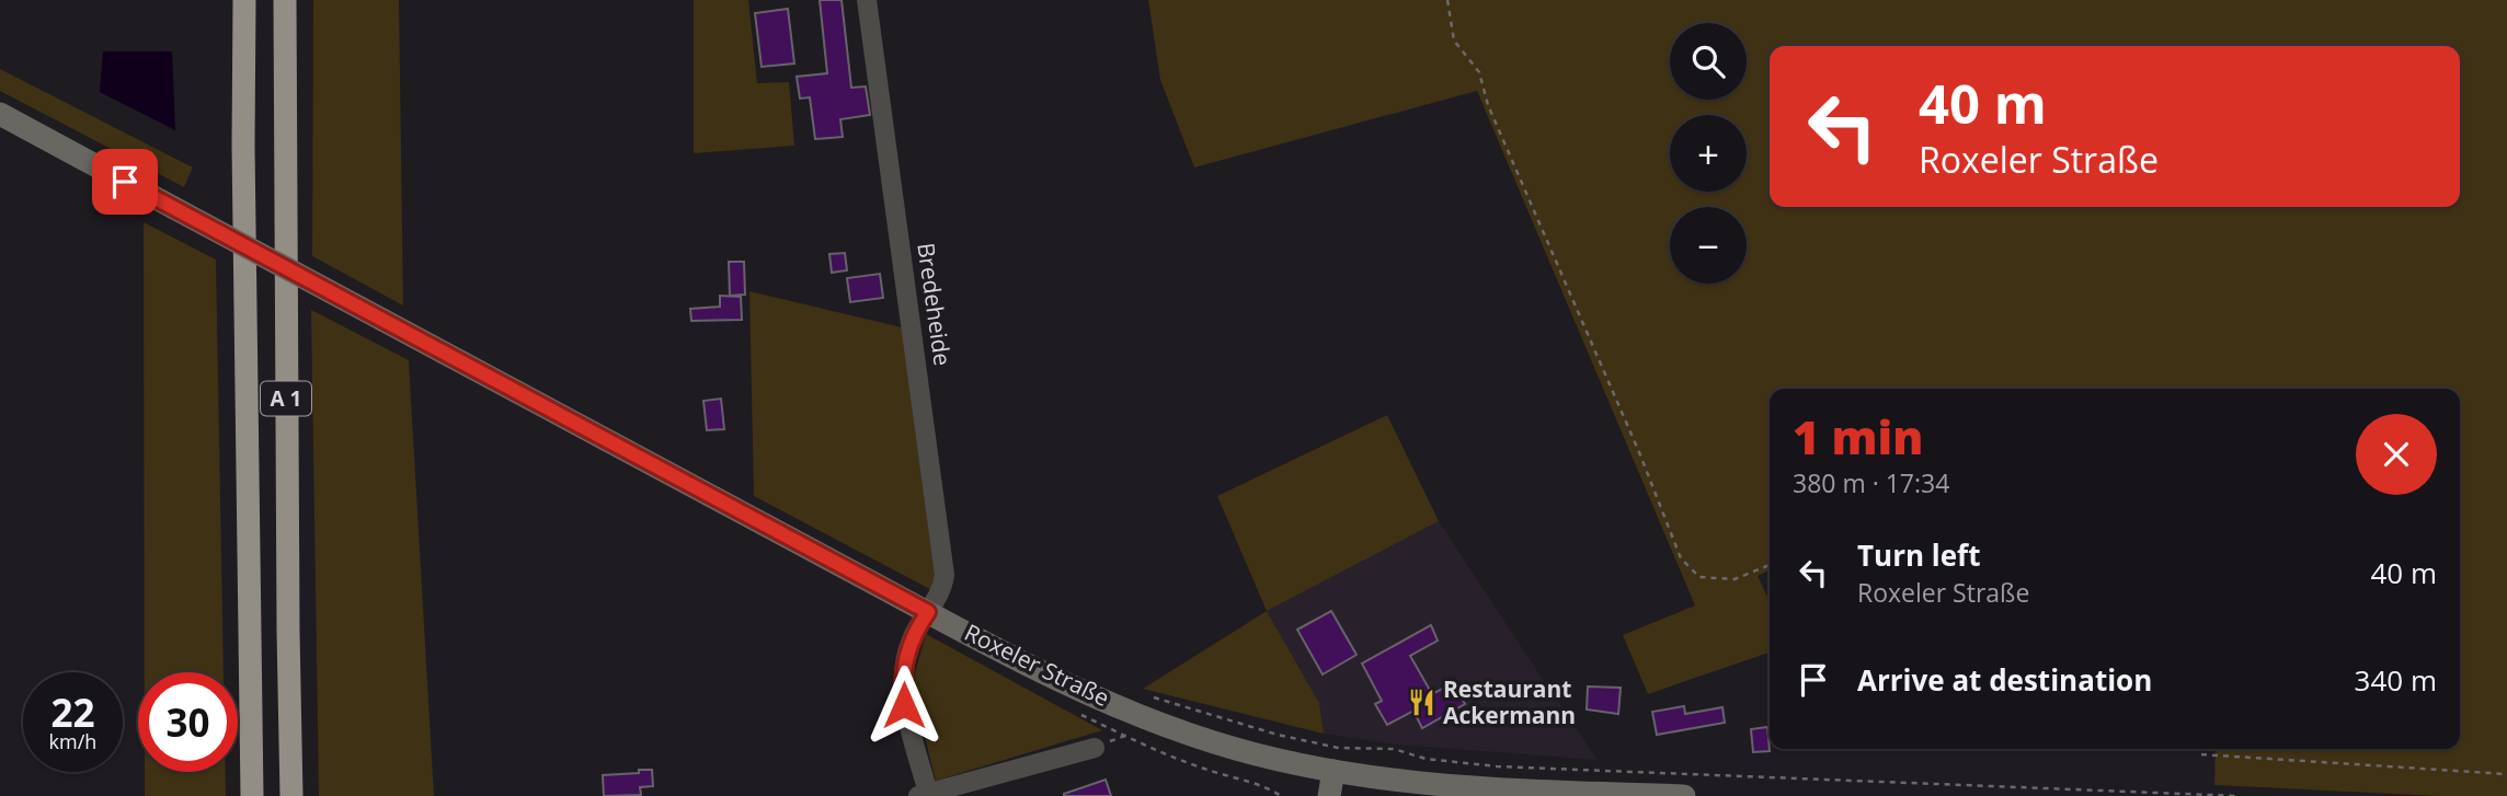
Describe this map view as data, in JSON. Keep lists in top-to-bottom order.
{
  "streets": {
    "highway": ["A 1"],
    "main road": ["Roxeler Straße"],
    "street": ["Bredeheide"]
  },
  "crossings": [
    ["Bredeheide", "Roxeler Straße"]
  ],
  "places": {
    "restaurant": ["Restaurant Ackermann"]
  },
  "page": {
    "map_buttons": ["+", "−"],
    "turn": ["40 m", "Roxeler Straße"],
    "heading": ["1 min", "380 m · 17:34"],
    "list": [
      {
        "name": "Turn left",
        "note": "Roxeler Straße",
        "value": "40 m"
      },
      {
        "name": "Arrive at destination",
        "value": "340 m"
      }
    ],
    "speed": "22 km/h",
    "limit": "30"
  }
}
